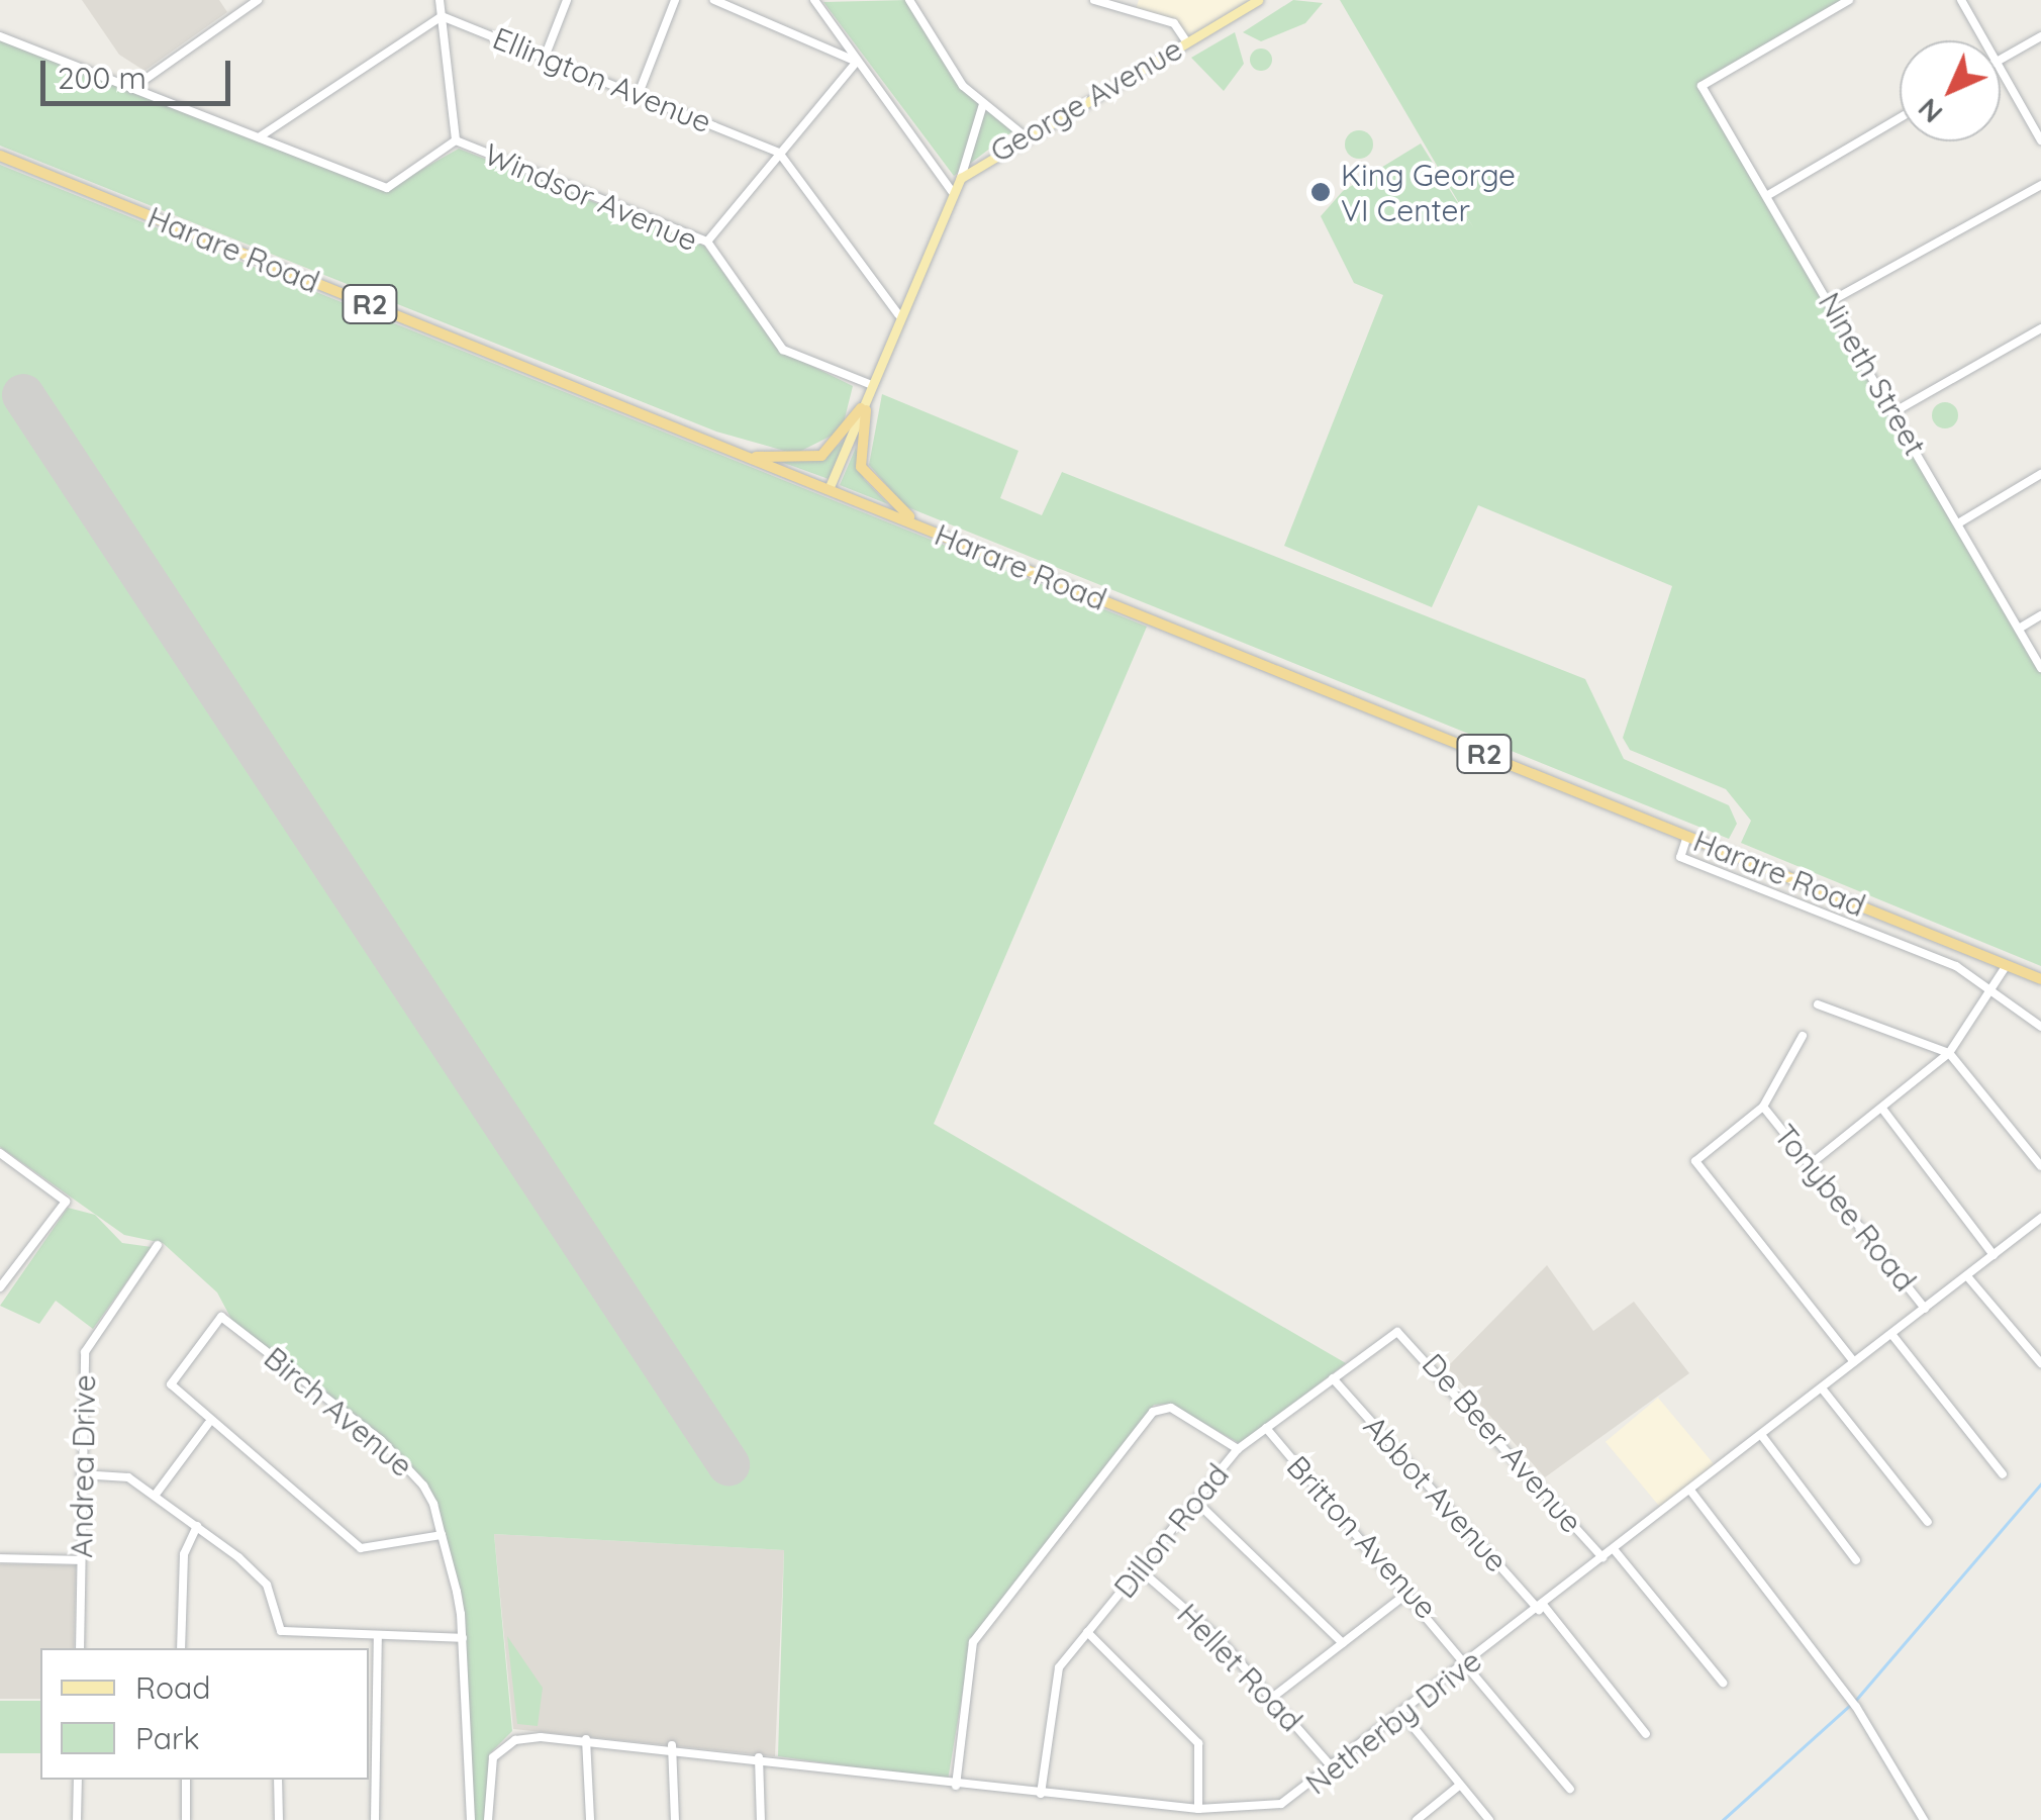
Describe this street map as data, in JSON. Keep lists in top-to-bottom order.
{
  "streets": {
    "highway": ["Harare Road", "R2"],
    "main road": ["George Avenue"],
    "street": [
      "Ellington Avenue",
      "Windsor Avenue",
      "Nineth Street",
      "Tonybee Road",
      "Birch Avenue",
      "De Beer Avenue",
      "Andrea Drive",
      "Abbot Avenue",
      "Dillon Road",
      "Britton Avenue",
      "Hellet Road",
      "Netherby Drive"
    ]
  },
  "crossings": [
    ["Ellington Avenue", "George Avenue"],
    ["George Avenue", "Windsor Avenue"],
    ["George Avenue", "Harare Road"],
    ["Tonybee Road", "Netherby Drive"],
    ["De Beer Avenue", "Dillon Road"],
    ["De Beer Avenue", "Netherby Drive"],
    ["Abbot Avenue", "Dillon Road"],
    ["Abbot Avenue", "Netherby Drive"],
    ["Dillon Road", "Britton Avenue"],
    ["Dillon Road", "Hellet Road"],
    ["Dillon Road", "Netherby Drive"],
    ["Britton Avenue", "Netherby Drive"],
    ["Hellet Road", "Netherby Drive"]
  ],
  "places": ["King George VI Center"],
  "legend": ["Road", "Park"],
  "scale_bar": "200 m",
  "north": "bottom left"
}
